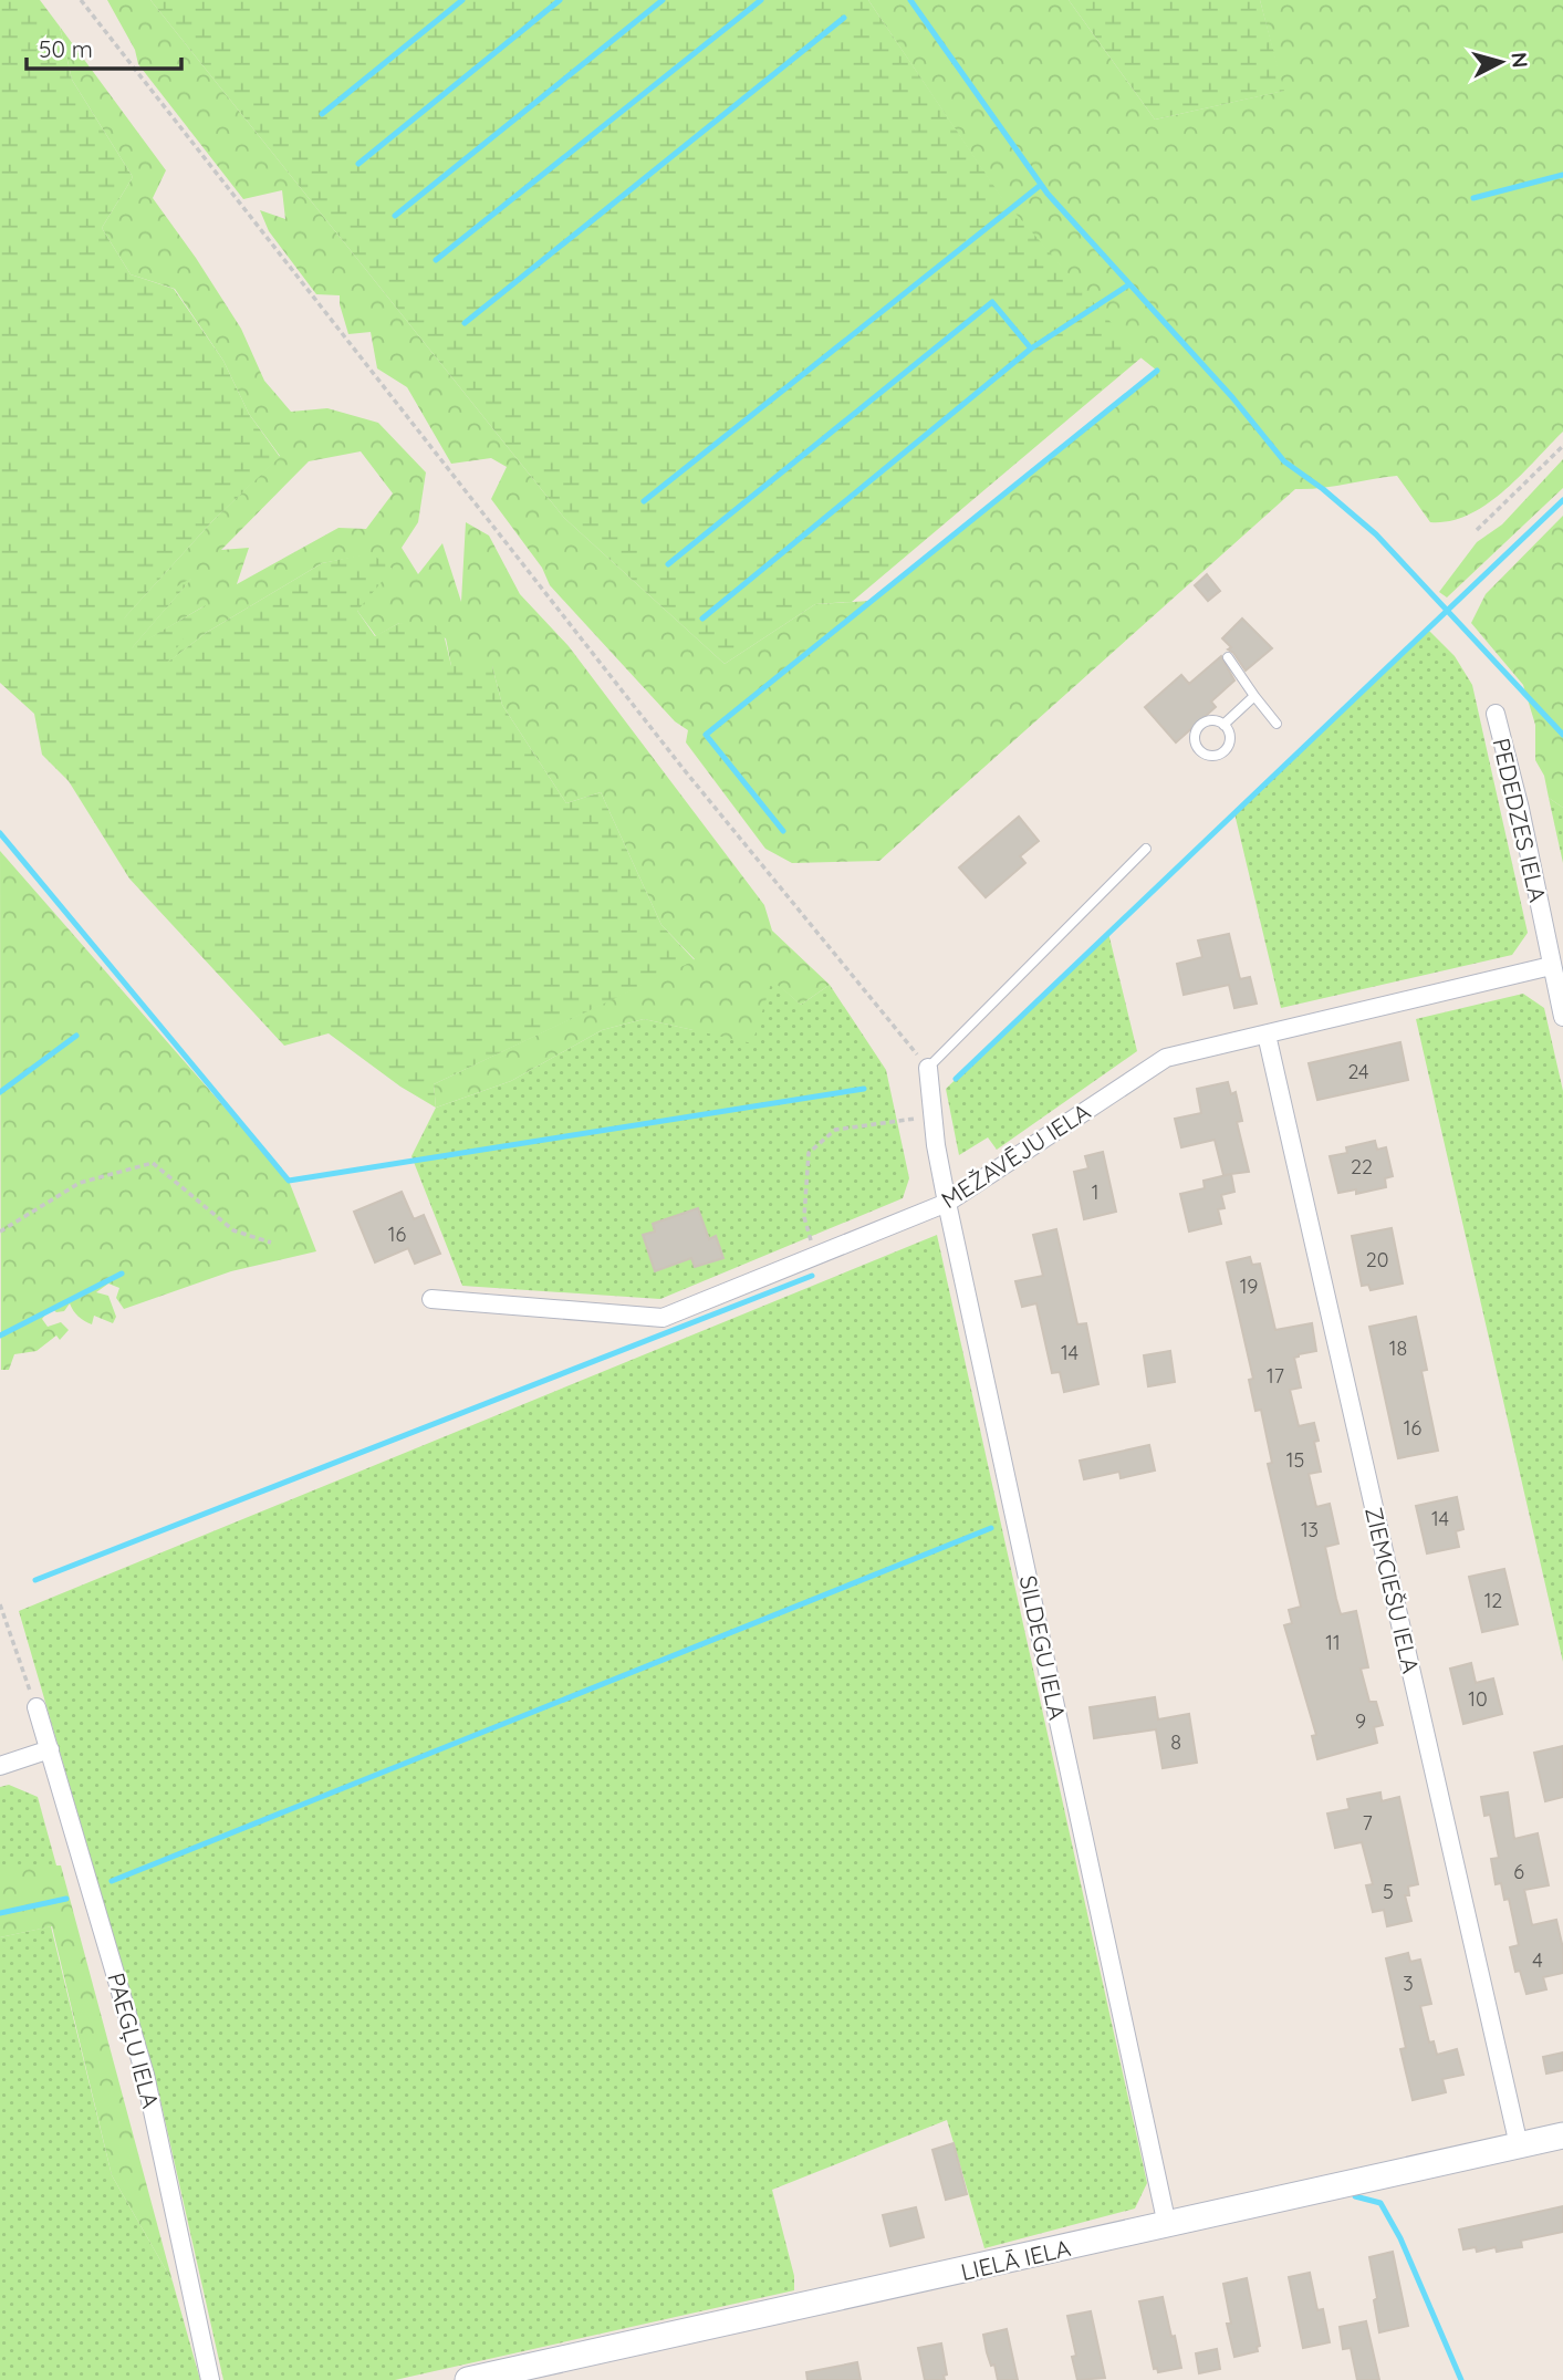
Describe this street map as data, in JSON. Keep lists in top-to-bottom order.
{
  "streets": {
    "street": [
      "PEDEDZES IELA",
      "MEŽAVĒJU IELA",
      "ZIEMCIEŠU IELA",
      "SILDEGU IELA",
      "PAEGĻU IELA",
      "LIELĀ IELA"
    ]
  },
  "crossings": [
    ["PEDEDZES IELA", "MEŽAVĒJU IELA"],
    ["MEŽAVĒJU IELA", "ZIEMCIEŠU IELA"],
    ["MEŽAVĒJU IELA", "SILDEGU IELA"],
    ["ZIEMCIEŠU IELA", "LIELĀ IELA"],
    ["SILDEGU IELA", "LIELĀ IELA"]
  ],
  "house_numbers": [
    "24",
    "22",
    "1",
    "16",
    "20",
    "19",
    "18",
    "14",
    "17",
    "16",
    "15",
    "14",
    "13",
    "12",
    "11",
    "10",
    "9",
    "8",
    "7",
    "6",
    "5",
    "4",
    "3"
  ],
  "scale_bar": "50 m",
  "north": "right"
}
